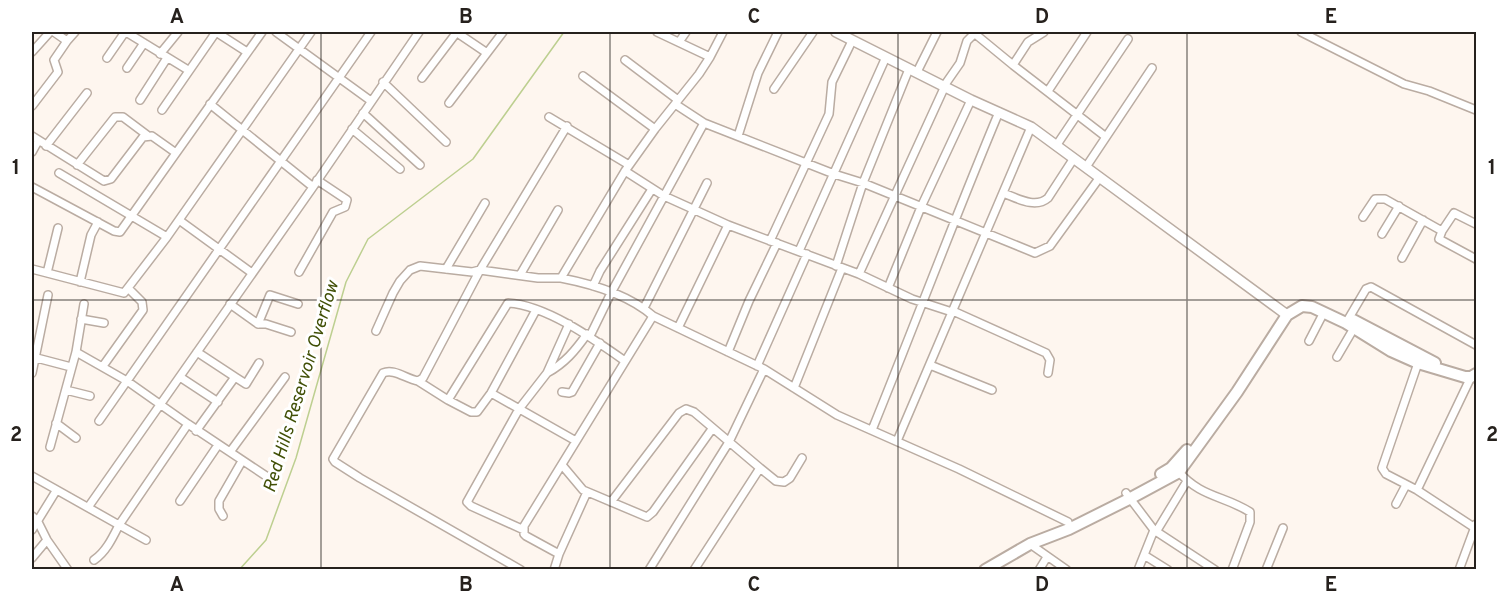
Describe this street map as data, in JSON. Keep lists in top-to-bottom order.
{
  "water": ["Red Hills Reservoir Overflow"],
  "grid": {
    "columns": [
      "A",
      "B",
      "C",
      "D",
      "E"
    ],
    "rows": ["1", "2"]
  }
}
